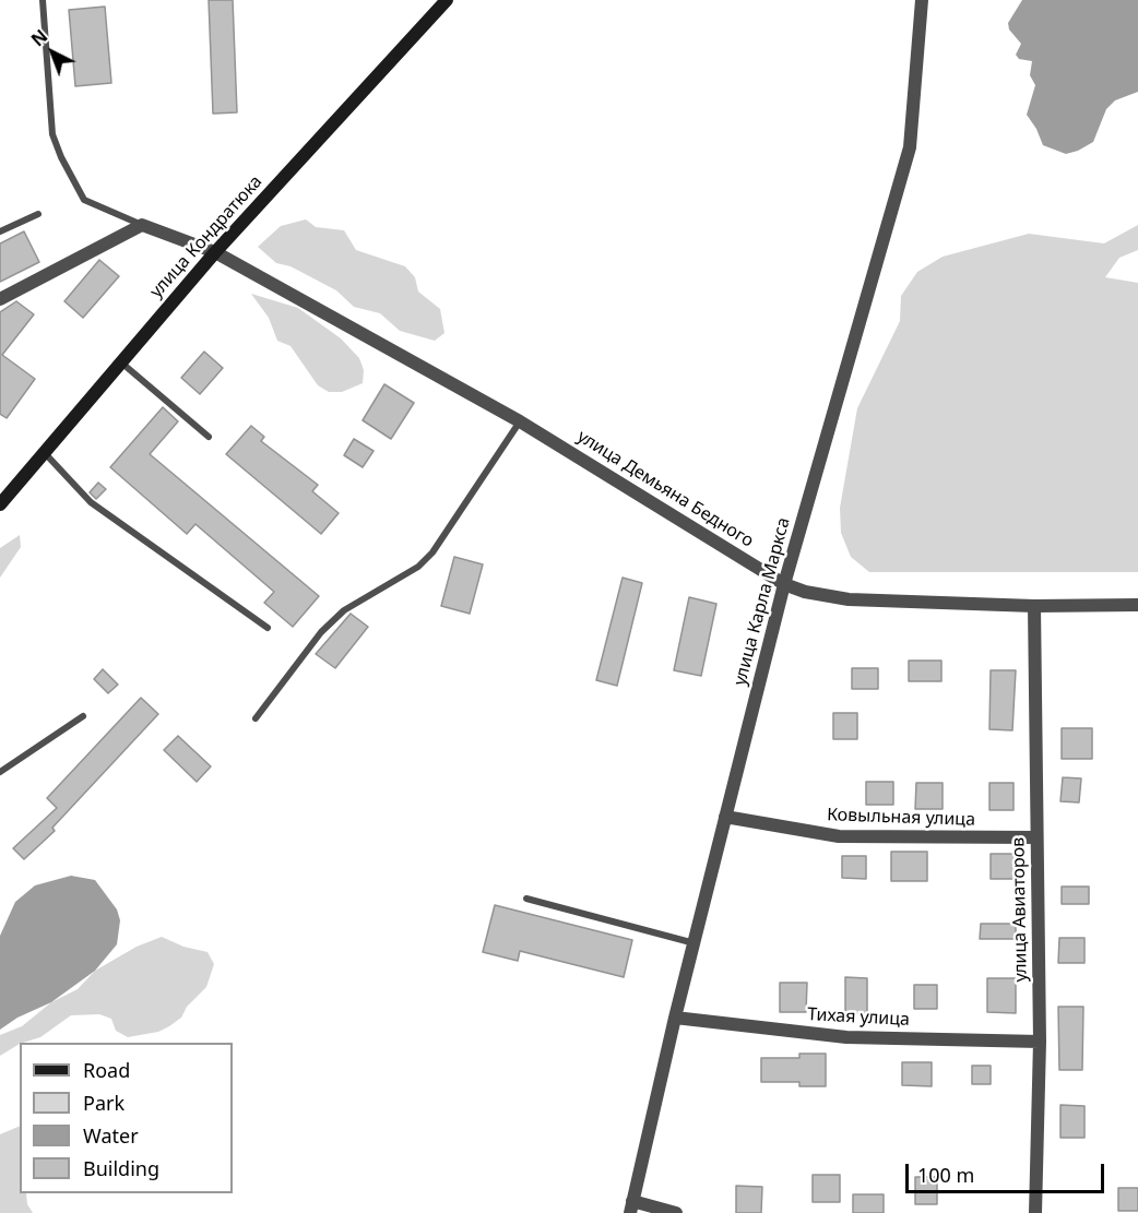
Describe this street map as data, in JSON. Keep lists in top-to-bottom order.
{
  "streets": {
    "main road": ["улица Кондратюка"],
    "street": [
      "улица Демьяна Бедного",
      "улица Карла Маркса",
      "Ковыльная улица",
      "улица Авиаторов",
      "Тихая улица"
    ]
  },
  "crossings": [
    ["улица Кондратюка", "улица Демьяна Бедного"],
    ["улица Демьяна Бедного", "улица Карла Маркса"],
    ["улица Демьяна Бедного", "улица Авиаторов"],
    ["улица Карла Маркса", "Ковыльная улица"],
    ["улица Карла Маркса", "Тихая улица"],
    ["Ковыльная улица", "улица Авиаторов"],
    ["улица Авиаторов", "Тихая улица"]
  ],
  "legend": [
    "Road",
    "Park",
    "Water",
    "Building"
  ],
  "scale_bar": "100 m",
  "north": "top left"
}
